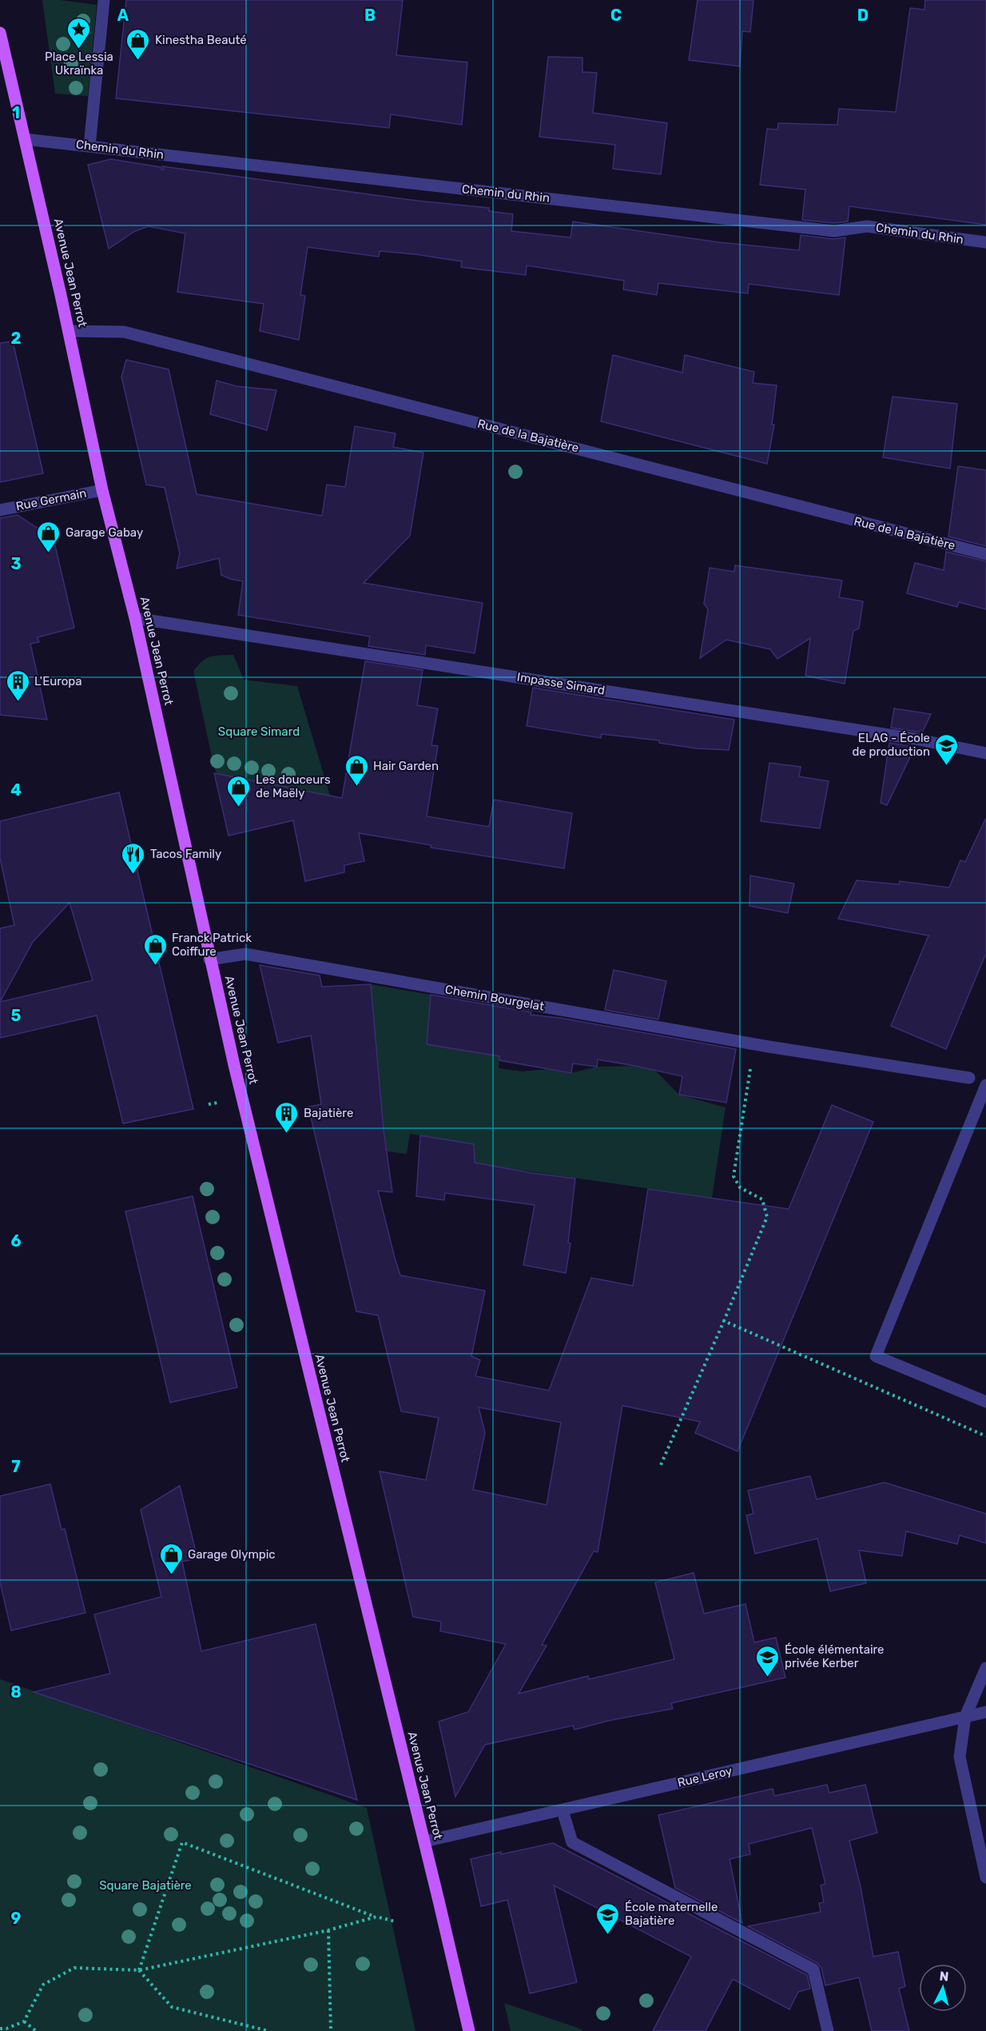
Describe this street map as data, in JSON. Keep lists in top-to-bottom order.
{
  "streets": {
    "main road": ["Avenue Jean Perrot"],
    "street": [
      "Chemin du Rhin",
      "Rue de la Bajatière",
      "Rue Germain",
      "Impasse Simard",
      "Chemin Bourgelat",
      "Rue Leroy"
    ]
  },
  "crossings": [
    ["Chemin du Rhin", "Avenue Jean Perrot"],
    ["Avenue Jean Perrot", "Rue de la Bajatière"],
    ["Avenue Jean Perrot", "Rue Germain"],
    ["Avenue Jean Perrot", "Impasse Simard"],
    ["Avenue Jean Perrot", "Chemin Bourgelat"],
    ["Avenue Jean Perrot", "Rue Leroy"]
  ],
  "parks": ["Square Simard", "Square Bajatière"],
  "places": {
    "place": ["Place Lessia Ukraïnka"],
    "shop": [
      "Kinestha Beauté",
      "Garage Gabay",
      "Hair Garden",
      "Les douceurs de Maëly",
      "Franck Patrick Coiffure",
      "Garage Olympic"
    ],
    "building": ["L'Europa", "Bajatière"],
    "school or university": ["ELAG - École de production", "École élémentaire privée Kerber", "École maternelle Bajatière"],
    "restaurant": ["Tacos Family"]
  },
  "north": "top",
  "grid": {
    "columns": [
      "A",
      "B",
      "C",
      "D"
    ],
    "rows": [
      "1",
      "2",
      "3",
      "4",
      "5",
      "6",
      "7",
      "8",
      "9"
    ]
  }
}
